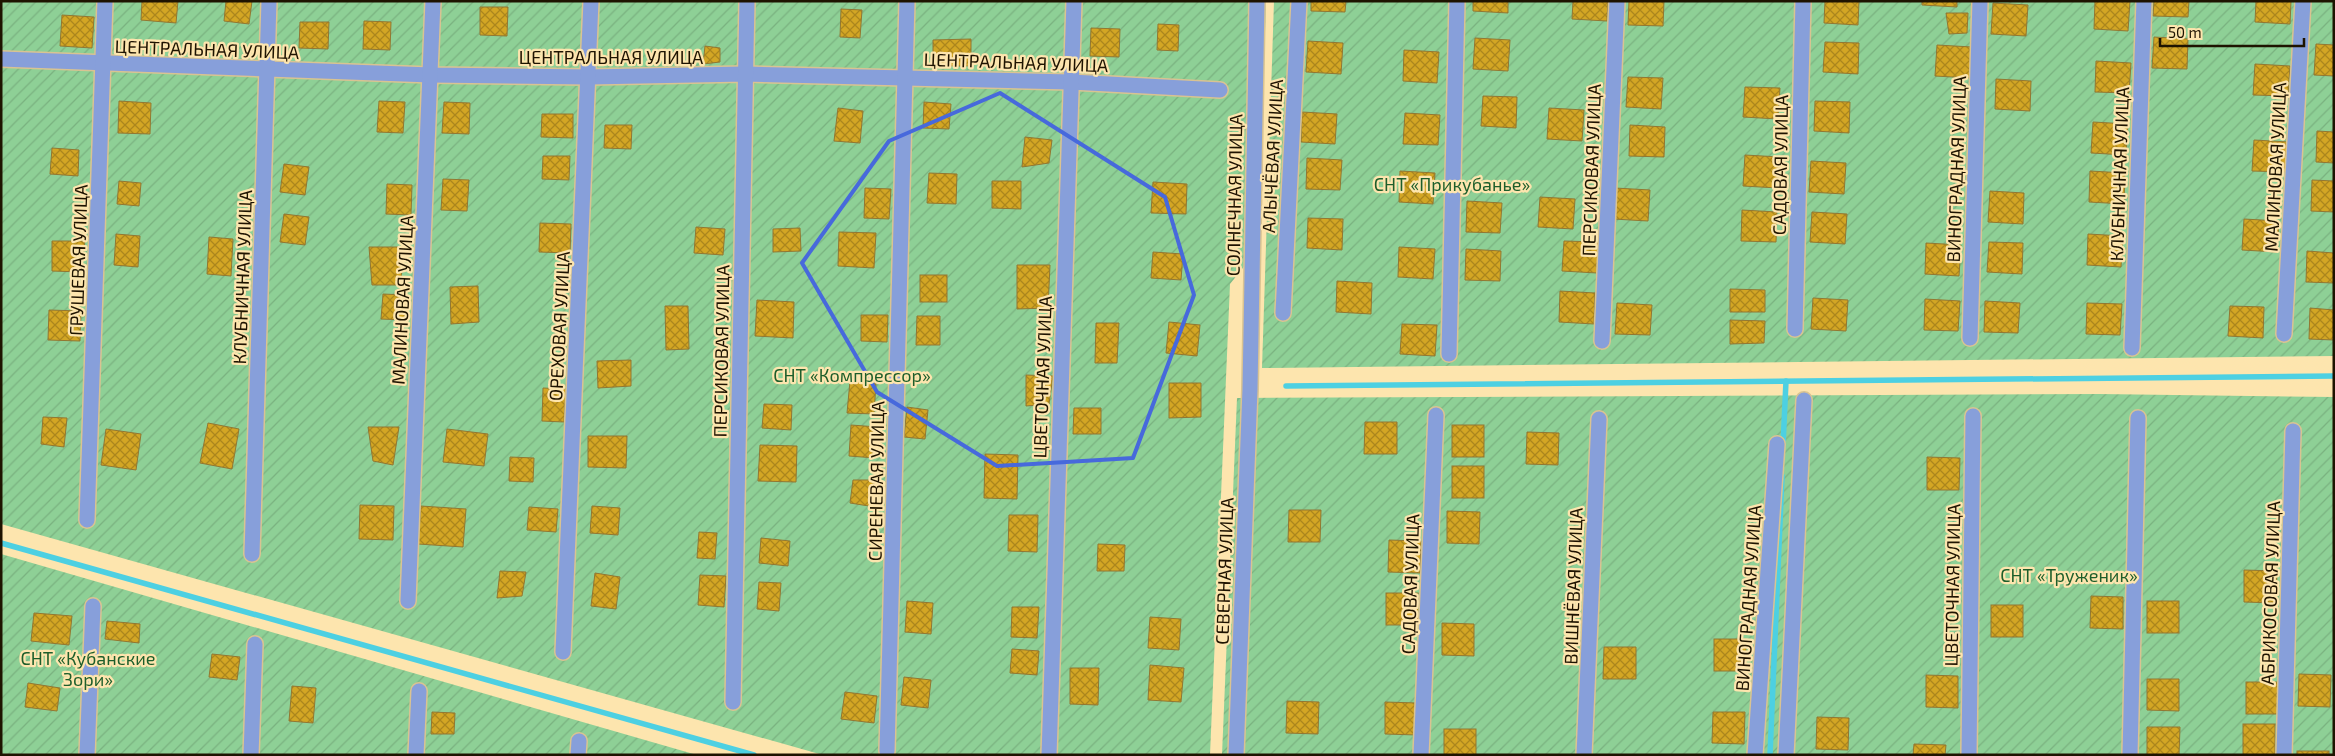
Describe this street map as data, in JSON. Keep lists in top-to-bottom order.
{
  "streets": {
    "street": [
      "ЦЕНТРАЛЬНАЯ УЛИЦА",
      "АЛЫЧЁВАЯ УЛИЦА",
      "САДОВАЯ УЛИЦА",
      "МАЛИНОВАЯ УЛИЦА",
      "ВИНОГРАДНАЯ УЛИЦА",
      "ПЕРСИКОВАЯ УЛИЦА",
      "КЛУБНИЧНАЯ УЛИЦА",
      "СОЛНЕЧНАЯ УЛИЦА",
      "ГРУШЕВАЯ УЛИЦА",
      "ОРЕХОВАЯ УЛИЦА",
      "ЦВЕТОЧНАЯ УЛИЦА",
      "СИРЕНЕВАЯ УЛИЦА",
      "СЕВЕРНАЯ УЛИЦА",
      "ВИШНЁВАЯ УЛИЦА",
      "АБРИКОСОВАЯ УЛИЦА"
    ]
  },
  "crossings": [
    ["ЦЕНТРАЛЬНАЯ УЛИЦА", "МАЛИНОВАЯ УЛИЦА"],
    ["ЦЕНТРАЛЬНАЯ УЛИЦА", "ПЕРСИКОВАЯ УЛИЦА"],
    ["ЦЕНТРАЛЬНАЯ УЛИЦА", "КЛУБНИЧНАЯ УЛИЦА"],
    ["ЦЕНТРАЛЬНАЯ УЛИЦА", "ГРУШЕВАЯ УЛИЦА"],
    ["ЦЕНТРАЛЬНАЯ УЛИЦА", "ОРЕХОВАЯ УЛИЦА"],
    ["ЦЕНТРАЛЬНАЯ УЛИЦА", "ЦВЕТОЧНАЯ УЛИЦА"],
    ["ЦЕНТРАЛЬНАЯ УЛИЦА", "СИРЕНЕВАЯ УЛИЦА"],
    ["СОЛНЕЧНАЯ УЛИЦА", "СЕВЕРНАЯ УЛИЦА"]
  ],
  "parks": [
    "СНТ «Прикубанье»",
    "СНТ «Компрессор»",
    "СНТ «Труженик»",
    "СНТ «Кубанские Зори»"
  ],
  "scale_bar": "50 m"
}
